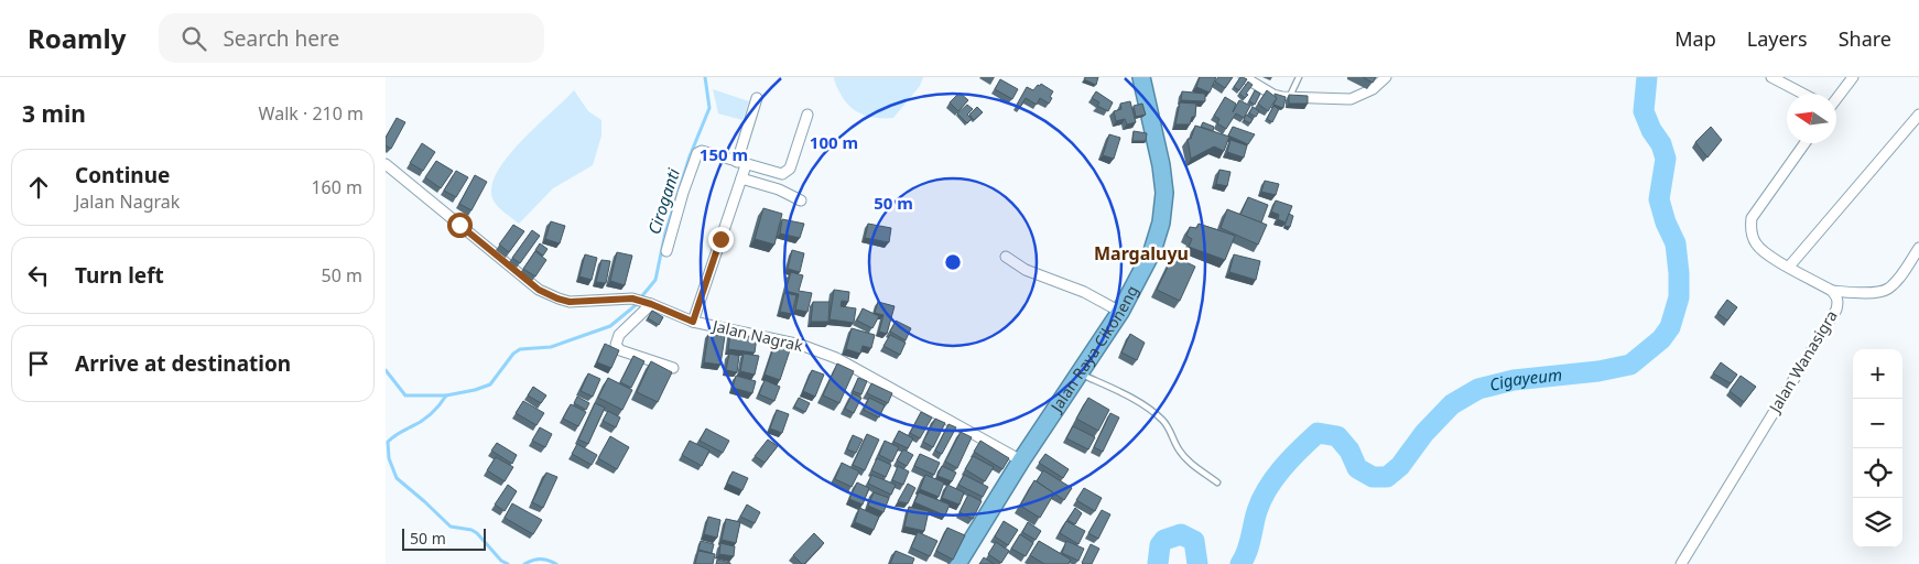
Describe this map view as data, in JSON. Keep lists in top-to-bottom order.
{
  "streets": {
    "highway": ["Jalan Raya Cikoneng"],
    "street": ["Jalan Nagrak", "Jalan Wanasigra"]
  },
  "crossings": [
    ["Jalan Nagrak", "Jalan Raya Cikoneng"]
  ],
  "districts": ["Margaluyu"],
  "water": ["Ciroganti", "Cigayeum"],
  "scale_bar": "50 m",
  "north": "left",
  "page": {
    "header": "Roamly",
    "search": "Search here",
    "nav": ["Map", "Layers", "Share"],
    "heading": ["3 min", "Walk · 210 m"],
    "list": [
      ["Continue", "Jalan Nagrak", "160 m"],
      ["Turn left", "50 m"],
      "Arrive at destination"
    ],
    "map_buttons": ["+", "−"],
    "scale": "50 m"
  },
  "rings": ["100 m", "150 m", "50 m"]
}
